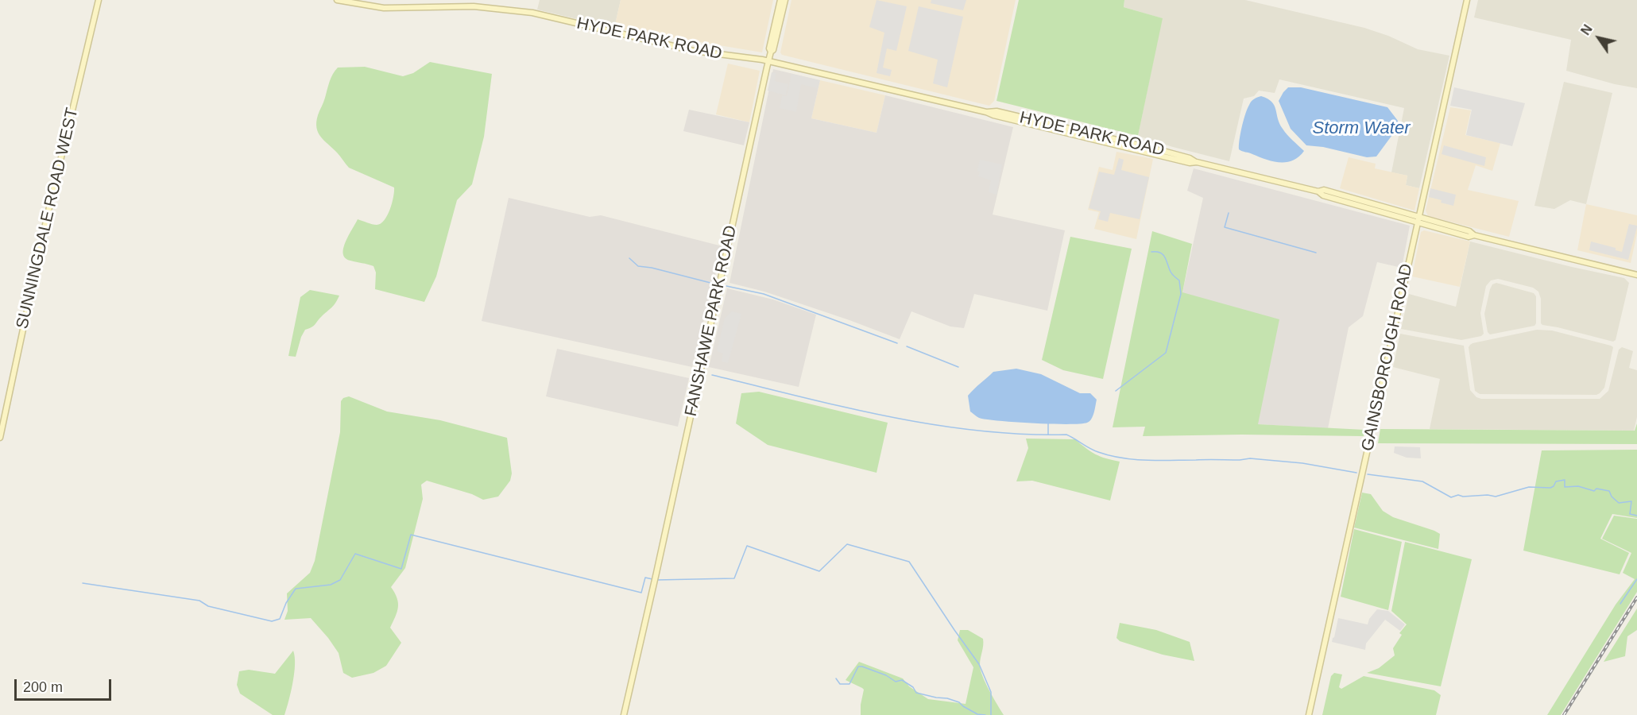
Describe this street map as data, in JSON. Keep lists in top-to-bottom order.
{
  "streets": {
    "main road": [
      "HYDE PARK ROAD",
      "SUNNINGDALE ROAD WEST",
      "FANSHAWE PARK ROAD",
      "GAINSBOROUGH ROAD"
    ]
  },
  "crossings": [
    ["HYDE PARK ROAD", "FANSHAWE PARK ROAD"],
    ["HYDE PARK ROAD", "GAINSBOROUGH ROAD"]
  ],
  "water": ["Storm Water"],
  "scale_bar": "200 m",
  "north": "top left"
}
